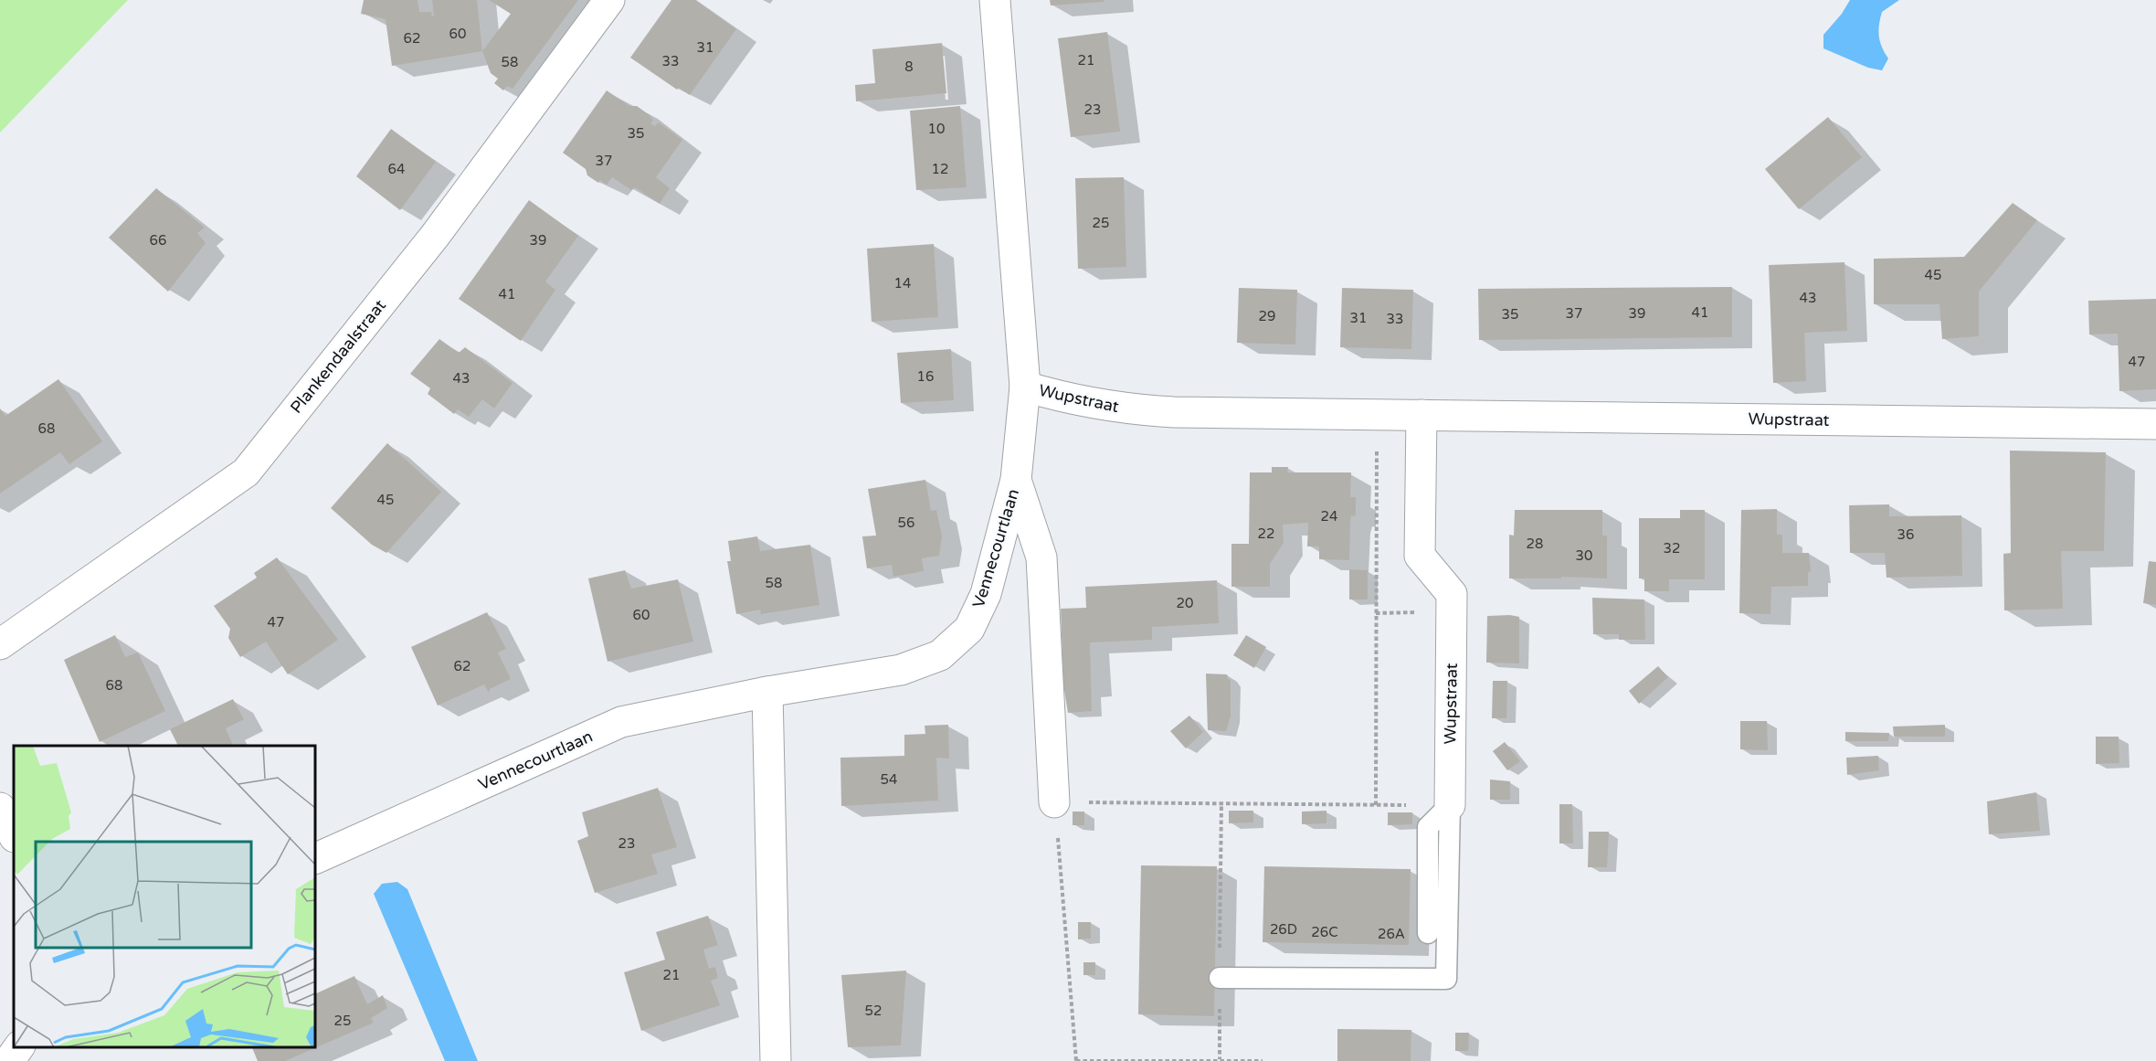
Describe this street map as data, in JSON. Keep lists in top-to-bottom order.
{
  "streets": {
    "street": ["Plankendaalstraat", "Wupstraat", "Vennecourtlaan"]
  },
  "crossings": [
    ["Wupstraat", "Vennecourtlaan"]
  ],
  "house_numbers": [
    "60",
    "62",
    "31",
    "21",
    "33",
    "58",
    "8",
    "23",
    "10",
    "35",
    "37",
    "64",
    "12",
    "25",
    "66",
    "39",
    "45",
    "14",
    "41",
    "43",
    "41",
    "37",
    "39",
    "35",
    "29",
    "31",
    "33",
    "47",
    "16",
    "43",
    "68",
    "45",
    "24",
    "56",
    "22",
    "36",
    "28",
    "32",
    "30",
    "58",
    "20",
    "60",
    "47",
    "62",
    "68",
    "54",
    "23",
    "26D",
    "26C",
    "26A",
    "21",
    "52",
    "25"
  ]
}
